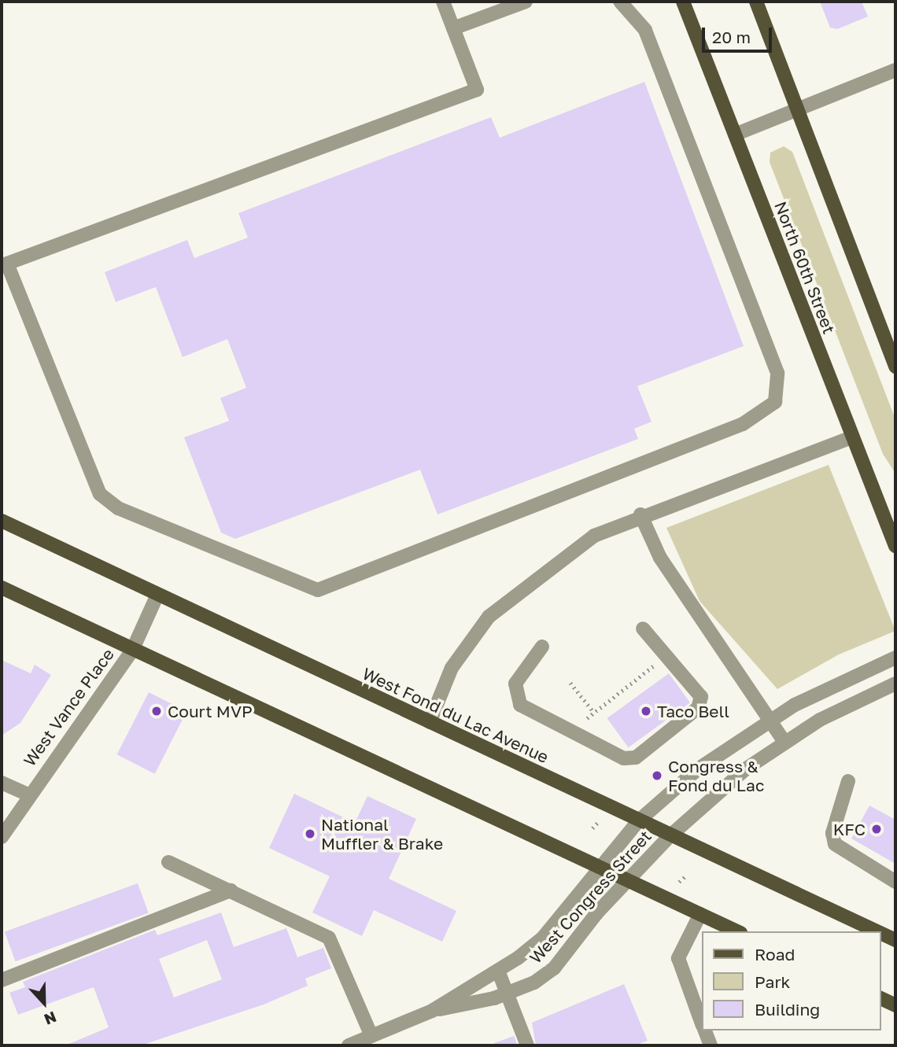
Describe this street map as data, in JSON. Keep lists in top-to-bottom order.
{
  "streets": {
    "main road": ["North 60th Street", "West Fond du Lac Avenue"],
    "street": ["West Vance Place", "West Congress Street"]
  },
  "crossings": [
    ["West Vance Place", "West Fond du Lac Avenue"],
    ["West Fond du Lac Avenue", "West Congress Street"]
  ],
  "places": [
    "Court MVP",
    "Taco Bell",
    "Congress & Fond du Lac",
    "KFC",
    "National Muffler & Brake"
  ],
  "legend": ["Road", "Park", "Building"],
  "scale_bar": "20 m",
  "north": "bottom"
}
